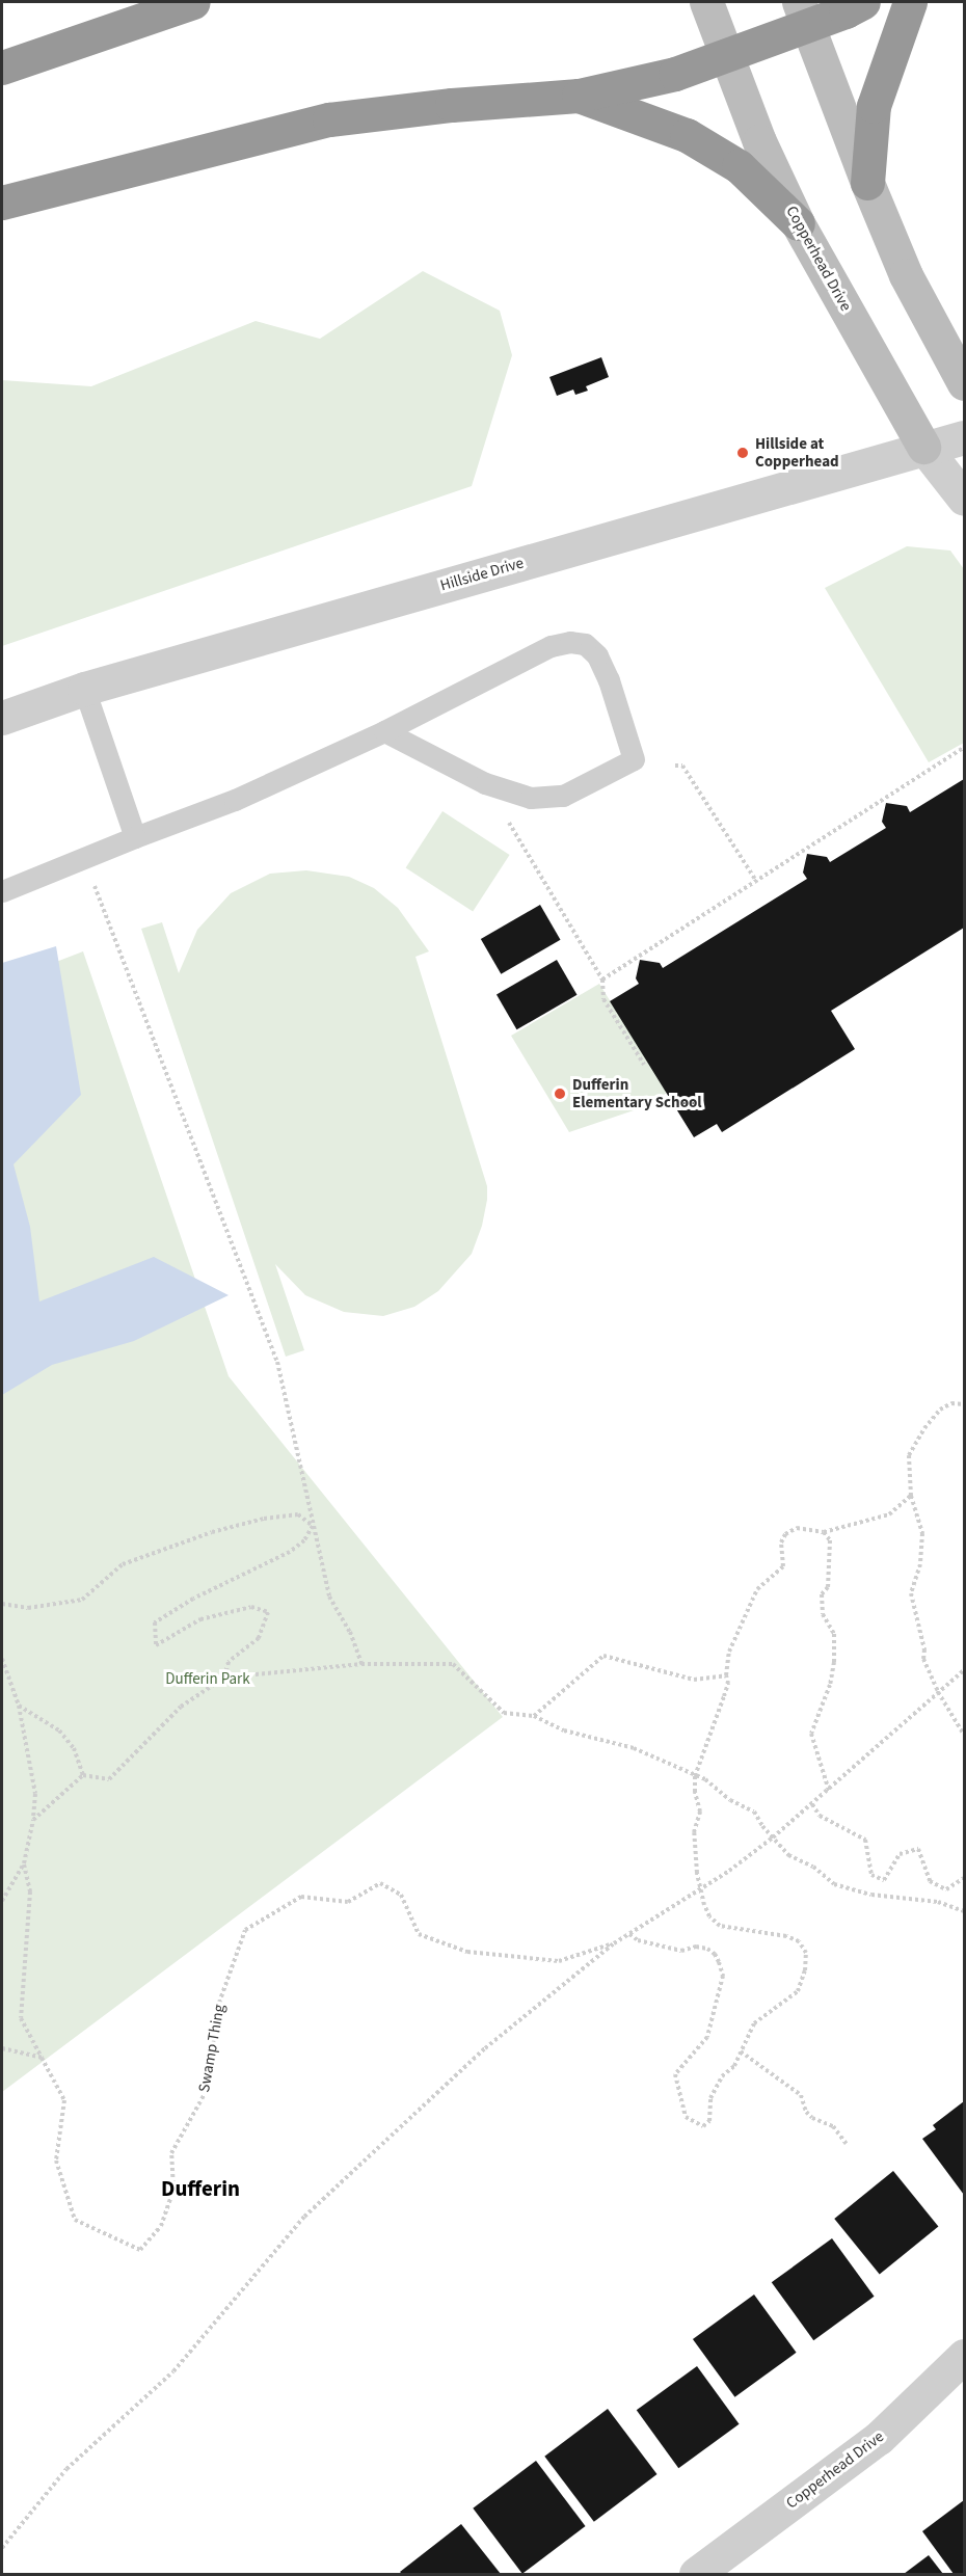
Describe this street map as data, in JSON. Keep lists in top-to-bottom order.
{
  "streets": {
    "main road": ["Copperhead Drive"],
    "street": ["Hillside Drive"],
    "path": ["Swamp Thing"]
  },
  "crossings": [
    ["Copperhead Drive", "Hillside Drive"]
  ],
  "districts": ["Dufferin"],
  "parks": ["Dufferin Park"],
  "places": ["Hillside at Copperhead", "Dufferin Elementary School"]
}
